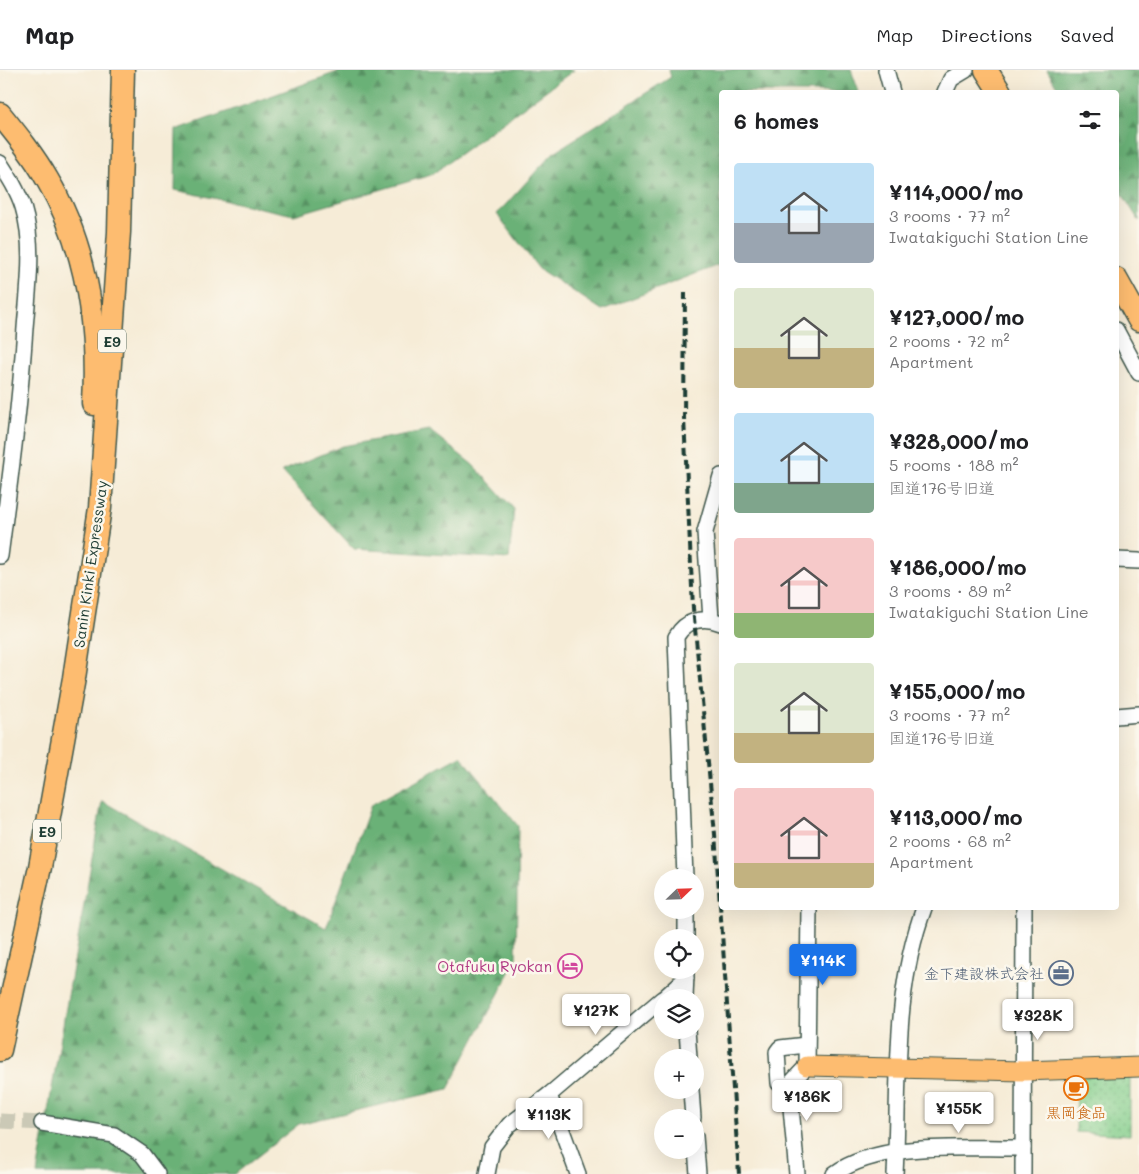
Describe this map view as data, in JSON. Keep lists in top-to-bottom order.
{
  "streets": {
    "highway": ["E9", "Sanin Kinki Expressway"]
  },
  "places": {
    "hotel": ["Otafuku Ryokan"],
    "office": ["金下建設株式会社"],
    "cafe": ["黒岡食品"]
  },
  "north": "top right",
  "page": {
    "header": "Map",
    "nav": ["Map", "Directions", "Saved"],
    "heading": "6 homes",
    "list": [
      {
        "name": "¥114,000/mo",
        "note": "3 rooms · 77 m² · Iwatakiguchi Station Line"
      },
      {
        "name": "¥127,000/mo",
        "note": "2 rooms · 72 m² · Apartment"
      },
      {
        "name": "¥328,000/mo",
        "note": "5 rooms · 188 m² · 国道176号旧道"
      },
      {
        "name": "¥186,000/mo",
        "note": "3 rooms · 89 m² · Iwatakiguchi Station Line"
      },
      {
        "name": "¥155,000/mo",
        "note": "3 rooms · 77 m² · 国道176号旧道"
      },
      {
        "name": "¥113,000/mo",
        "note": "2 rooms · 68 m² · Apartment"
      }
    ],
    "map_buttons": ["+", "−"],
    "price": [
      "¥114K",
      "¥127K",
      "¥328K",
      "¥186K",
      "¥155K",
      "¥113K"
    ]
  }
}
